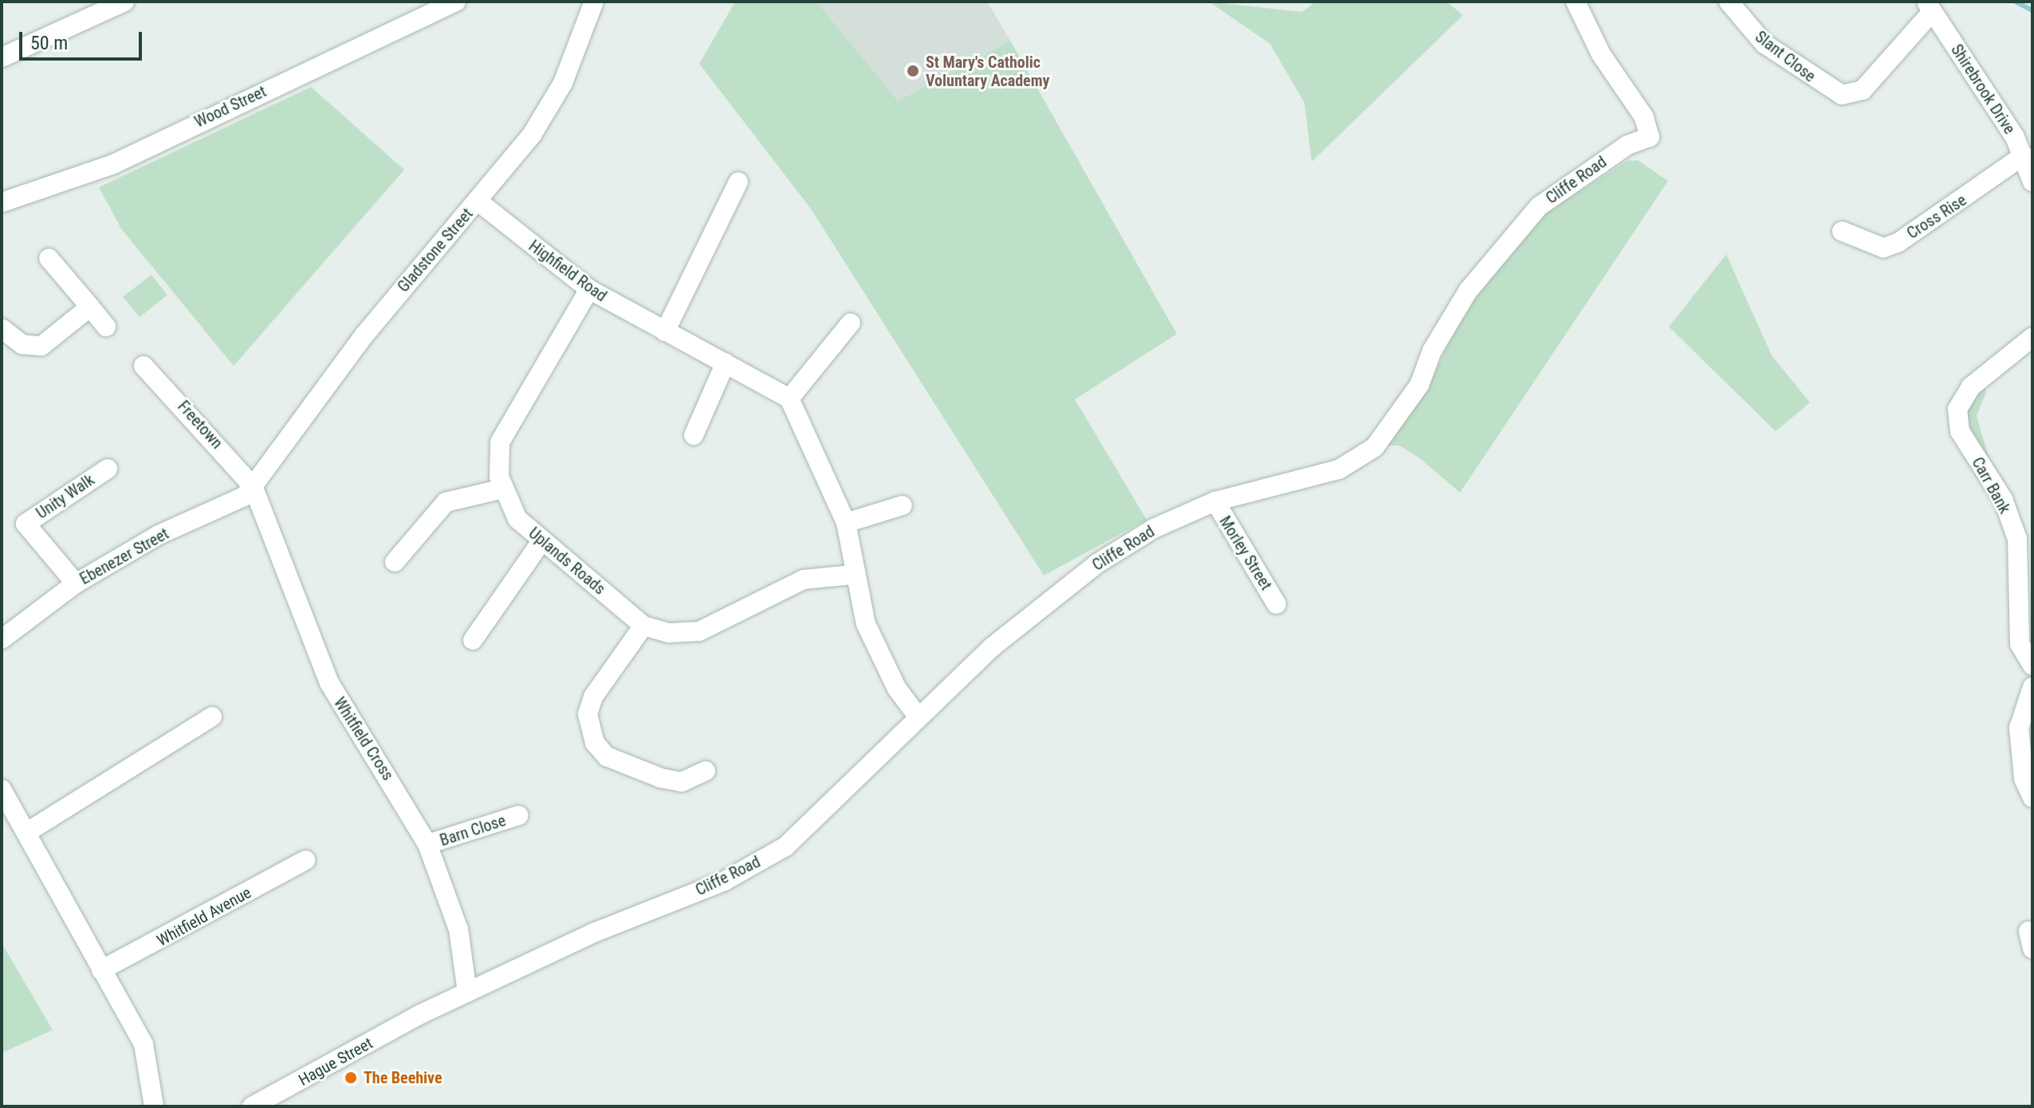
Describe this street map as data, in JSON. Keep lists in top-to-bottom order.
{
  "streets": {
    "street": [
      "Slant Close",
      "Shirebrook Drive",
      "Wood Street",
      "Cliffe Road",
      "Cross Rise",
      "Gladstone Street",
      "Highfield Road",
      "Freetown",
      "Carr Bank",
      "Unity Walk",
      "Morley Street",
      "Ebenezer Street",
      "Uplands Roads",
      "Whitfield Cross",
      "Barn Close",
      "Whitfield Avenue",
      "Hague Street"
    ]
  },
  "crossings": [
    ["Slant Close", "Shirebrook Drive"],
    ["Shirebrook Drive", "Cross Rise"],
    ["Cliffe Road", "Morley Street"],
    ["Cliffe Road", "Whitfield Cross"],
    ["Cliffe Road", "Hague Street"],
    ["Gladstone Street", "Highfield Road"],
    ["Gladstone Street", "Freetown"],
    ["Gladstone Street", "Ebenezer Street"],
    ["Gladstone Street", "Whitfield Cross"],
    ["Highfield Road", "Uplands Roads"],
    ["Freetown", "Ebenezer Street"],
    ["Freetown", "Whitfield Cross"],
    ["Unity Walk", "Ebenezer Street"],
    ["Ebenezer Street", "Whitfield Cross"],
    ["Whitfield Cross", "Barn Close"]
  ],
  "places": ["St Mary's Catholic Voluntary Academy", "The Beehive"],
  "scale_bar": "50 m"
}
